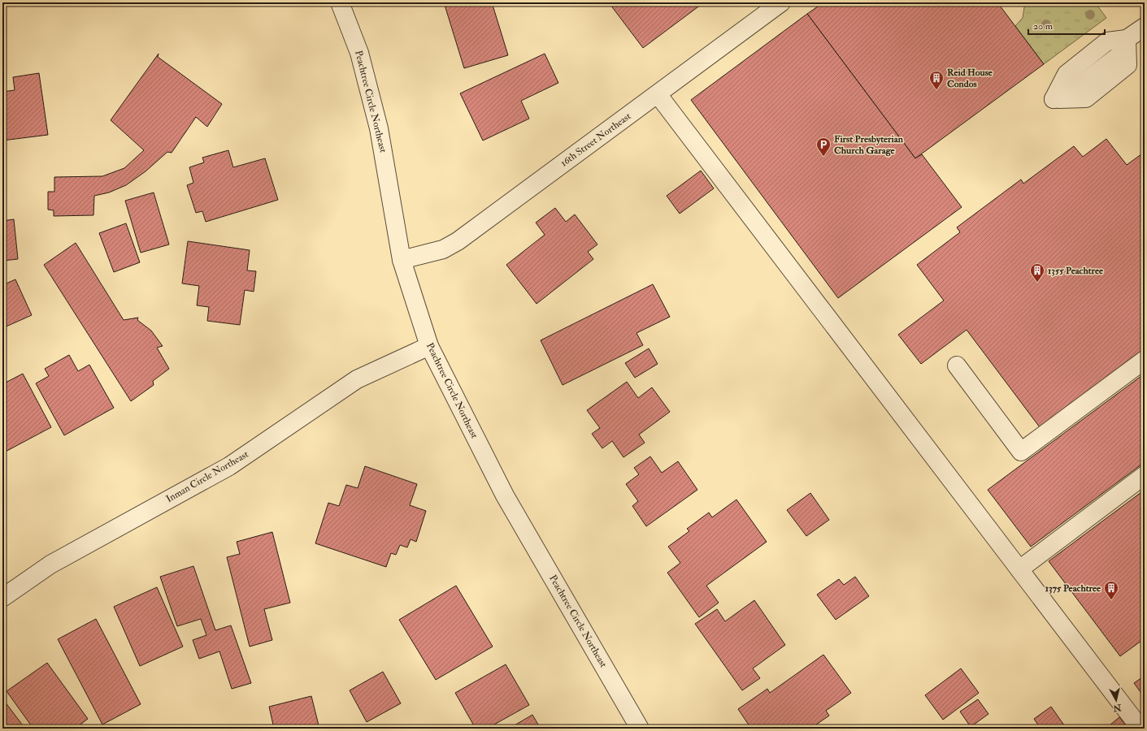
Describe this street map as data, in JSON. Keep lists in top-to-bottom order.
{
  "streets": {
    "street": ["Peachtree Circle Northeast", "16th Street Northeast", "Inman Circle Northeast"]
  },
  "crossings": [
    ["Peachtree Circle Northeast", "16th Street Northeast"],
    ["Peachtree Circle Northeast", "Inman Circle Northeast"]
  ],
  "places": {
    "building": ["Reid House Condos", "1355 Peachtree", "1375 Peachtree"],
    "parking": ["First Presbyterian Church Garage"]
  },
  "scale_bar": "20 m",
  "north": "bottom"
}
